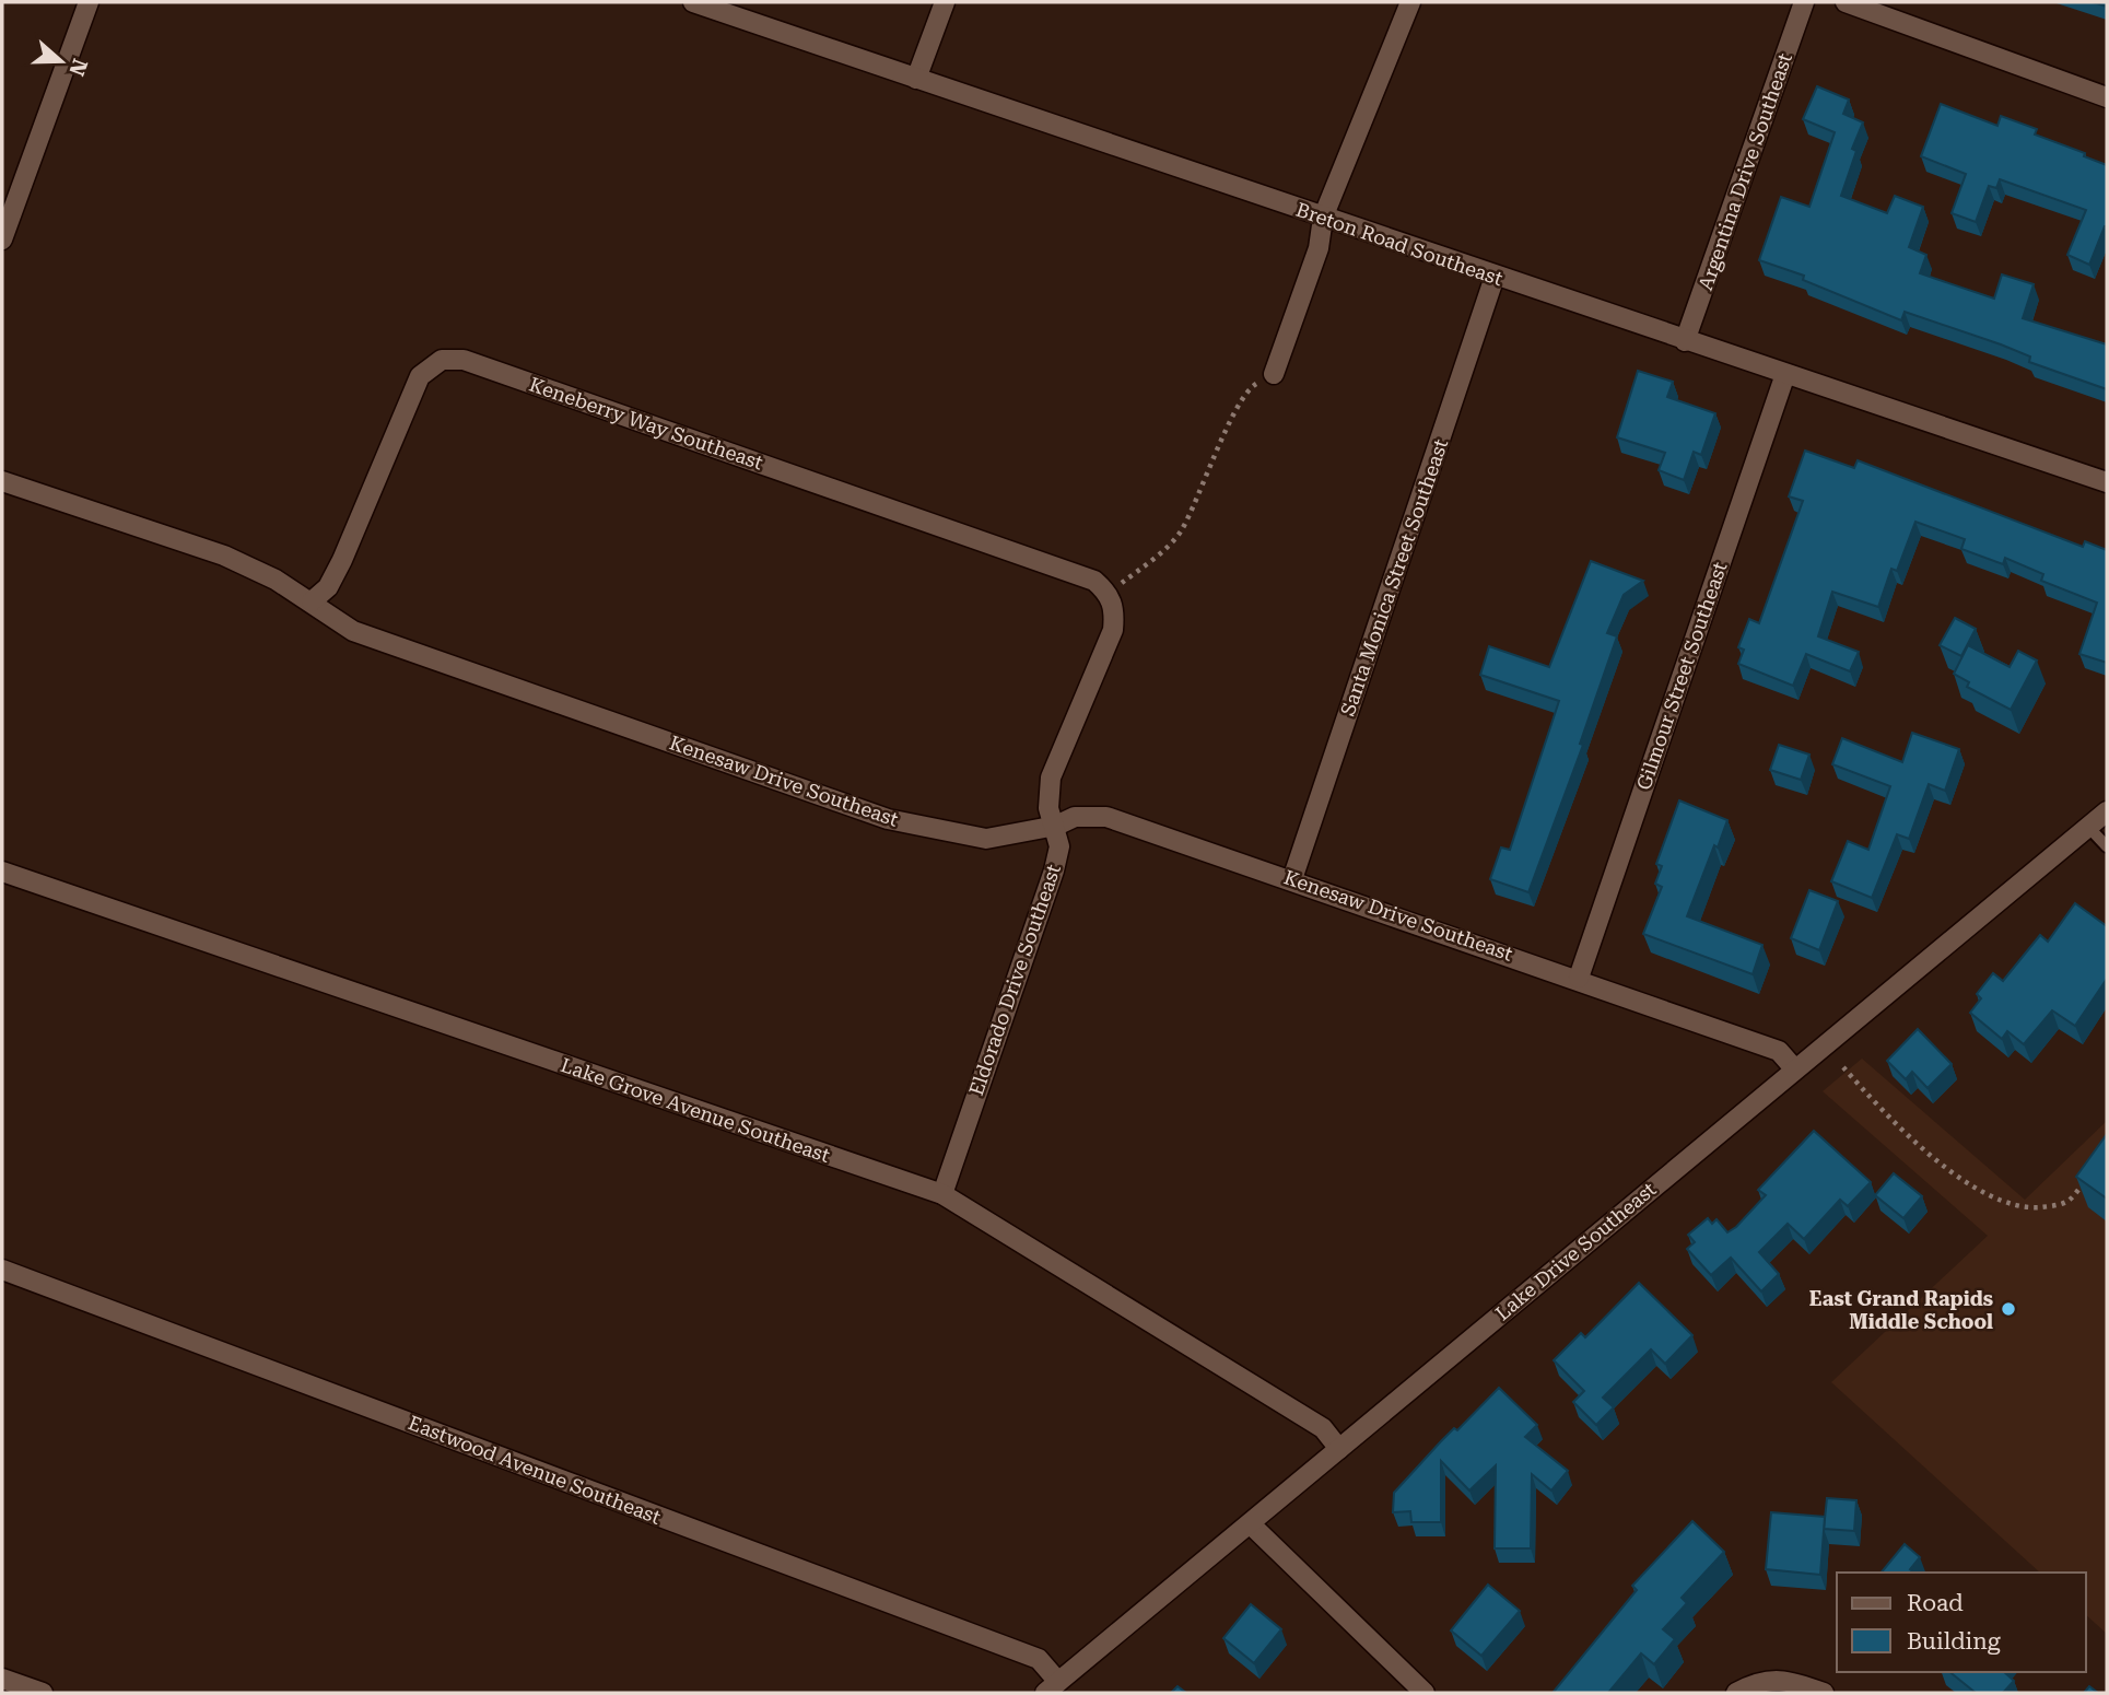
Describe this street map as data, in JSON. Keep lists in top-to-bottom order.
{
  "streets": {
    "street": [
      "Argentina Drive Southeast",
      "Breton Road Southeast",
      "Keneberry Way Southeast",
      "Santa Monica Street Southeast",
      "Gilmour Street Southeast",
      "Kenesaw Drive Southeast",
      "Eldorado Drive Southeast",
      "Lake Grove Avenue Southeast",
      "Lake Drive Southeast",
      "Eastwood Avenue Southeast"
    ]
  },
  "crossings": [
    ["Argentina Drive Southeast", "Breton Road Southeast"],
    ["Breton Road Southeast", "Santa Monica Street Southeast"],
    ["Breton Road Southeast", "Gilmour Street Southeast"],
    ["Keneberry Way Southeast", "Kenesaw Drive Southeast"],
    ["Keneberry Way Southeast", "Eldorado Drive Southeast"],
    ["Santa Monica Street Southeast", "Kenesaw Drive Southeast"],
    ["Gilmour Street Southeast", "Kenesaw Drive Southeast"],
    ["Kenesaw Drive Southeast", "Eldorado Drive Southeast"],
    ["Kenesaw Drive Southeast", "Lake Drive Southeast"],
    ["Eldorado Drive Southeast", "Lake Grove Avenue Southeast"],
    ["Lake Grove Avenue Southeast", "Lake Drive Southeast"],
    ["Lake Drive Southeast", "Eastwood Avenue Southeast"]
  ],
  "places": ["East Grand Rapids Middle School"],
  "legend": ["Road", "Building"],
  "north": "right"
}
